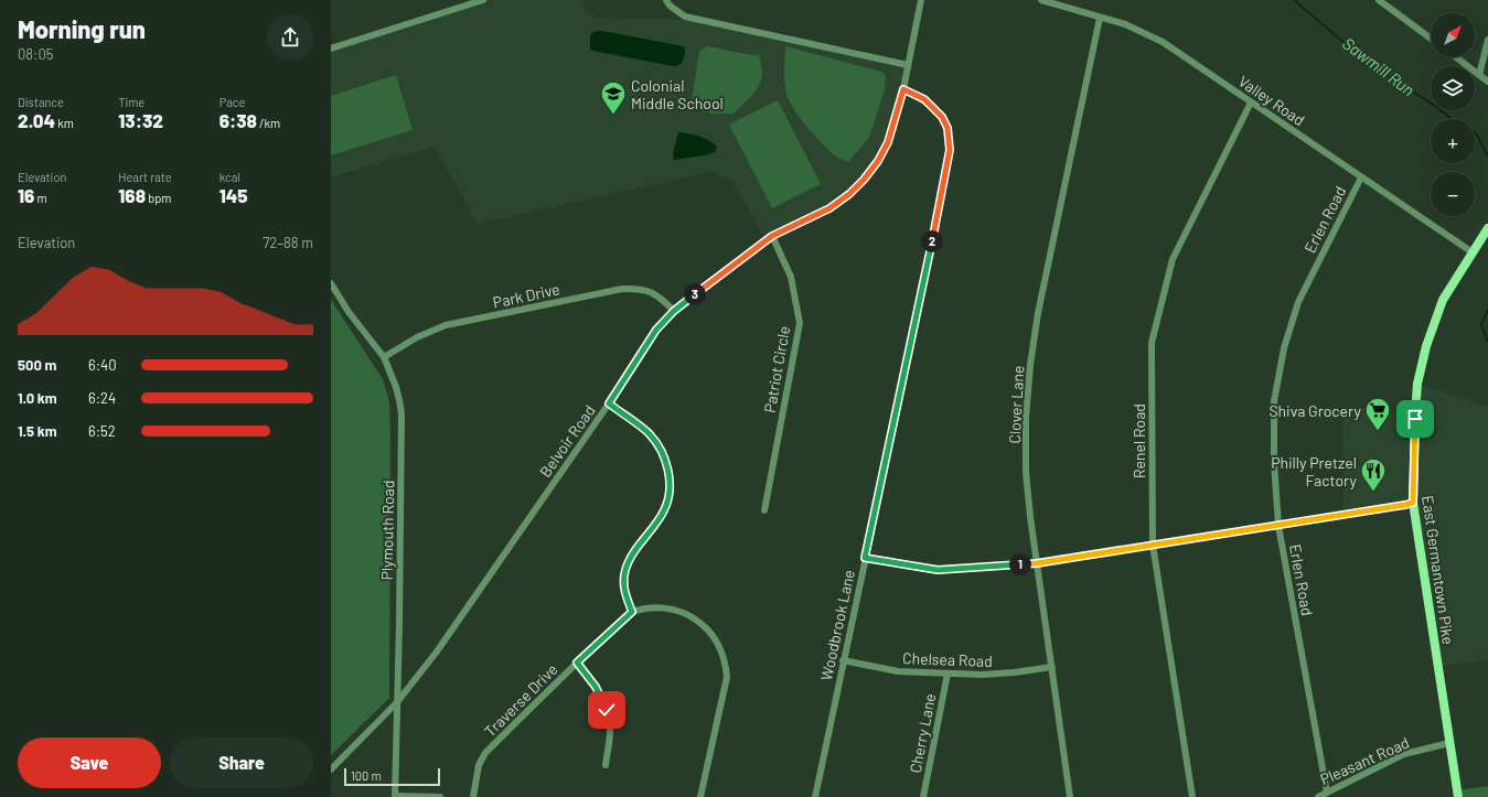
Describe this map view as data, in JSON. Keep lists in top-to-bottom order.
{
  "streets": {
    "main road": ["East Germantown Pike"],
    "street": [
      "Valley Road",
      "Erlen Road",
      "Park Drive",
      "Patriot Circle",
      "Clover Lane",
      "Belvoir Road",
      "Renel Road",
      "Plymouth Road",
      "Woodbrook Lane",
      "Chelsea Road",
      "Traverse Drive",
      "Cherry Lane",
      "Pleasant Road"
    ]
  },
  "crossings": [
    ["Valley Road", "Erlen Road"],
    ["Valley Road", "Clover Lane"],
    ["Valley Road", "Renel Road"],
    ["Valley Road", "East Germantown Pike"],
    ["Erlen Road", "Pleasant Road"],
    ["Park Drive", "Belvoir Road"],
    ["Park Drive", "Plymouth Road"],
    ["Patriot Circle", "Belvoir Road"],
    ["Clover Lane", "Chelsea Road"],
    ["Belvoir Road", "Plymouth Road"],
    ["Belvoir Road", "Woodbrook Lane"],
    ["East Germantown Pike", "Pleasant Road"],
    ["Woodbrook Lane", "Chelsea Road"],
    ["Chelsea Road", "Cherry Lane"]
  ],
  "water": ["Sawmill Run"],
  "places": {
    "school or university": ["Colonial Middle School"],
    "supermarket": ["Shiva Grocery"],
    "restaurant": ["Philly Pretzel Factory"]
  },
  "scale_bar": "100 m",
  "north": "top right",
  "page": {
    "heading": ["Morning run", "08:05"],
    "map_buttons": ["+", "−"],
    "stats": [
      ["Distance", "2.04 km"],
      ["Time", "13:32"],
      ["Pace", "6:38 /km"],
      ["Elevation", "16 m"],
      ["Heart rate", "168 bpm"],
      ["kcal", "145"]
    ],
    "chart": ["Elevation", "72–88 m"],
    "pins": ["2", "3", "1"],
    "list": [
      {
        "name": "500 m",
        "note": "6:40"
      },
      {
        "name": "1.0 km",
        "note": "6:24"
      },
      {
        "name": "1.5 km",
        "note": "6:52"
      }
    ],
    "buttons": ["Save", "Share"],
    "scale": "100 m"
  }
}
